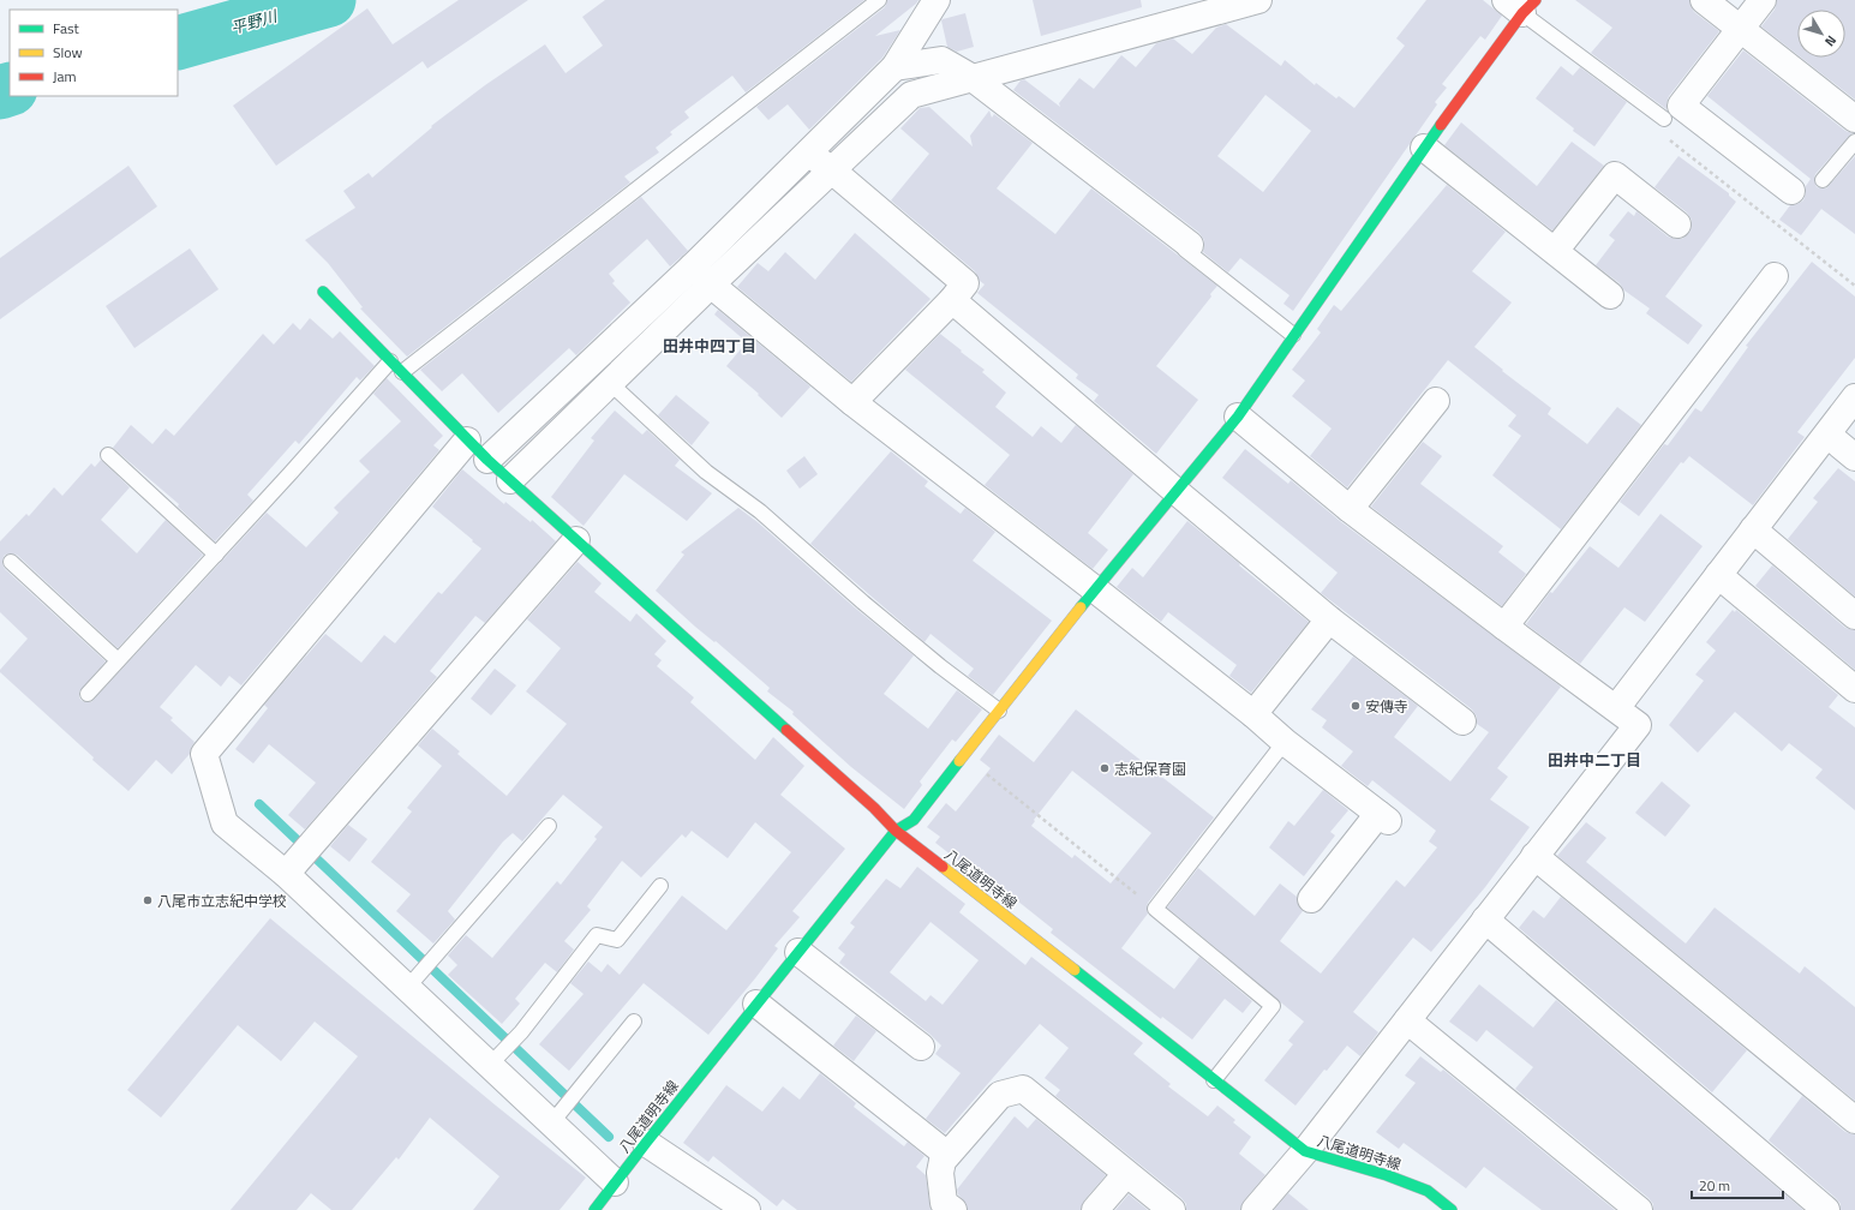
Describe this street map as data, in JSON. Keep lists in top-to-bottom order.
{
  "streets": {
    "street": ["八尾道明寺線"]
  },
  "districts": ["田井中四丁目", "田井中二丁目"],
  "water": ["平野川"],
  "places": ["安傳寺", "志紀保育園", "八尾市立志紀中学校"],
  "legend": ["Fast", "Slow", "Jam"],
  "scale_bar": "20 m",
  "north": "bottom right"
}
